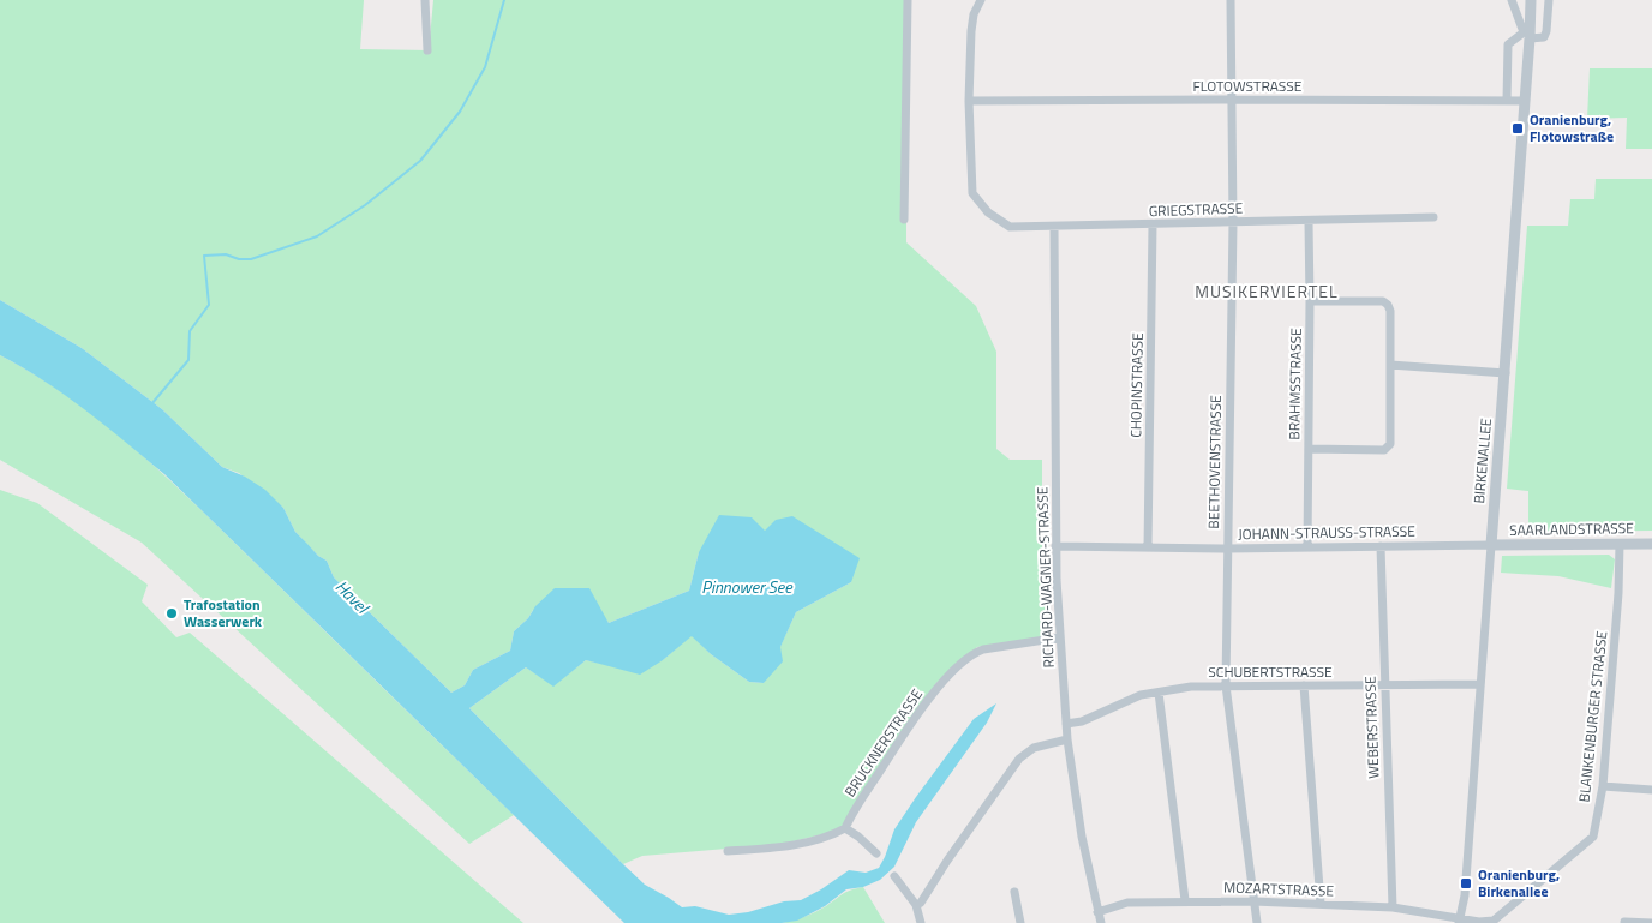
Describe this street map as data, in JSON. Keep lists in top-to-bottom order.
{
  "streets": {
    "street": [
      "FLOTOWSTRASSE",
      "GRIEGSTRASSE",
      "BRAHMSSTRASSE",
      "CHOPINSTRASSE",
      "BIRKENALLEE",
      "BEETHOVENSTRASSE",
      "SAARLANDSTRASSE",
      "JOHANN-STRAUSS-STRASSE",
      "RICHARD-WAGNER-STRASSE",
      "SCHUBERTSTRASSE",
      "BLANKENBURGER STRASSE",
      "WEBERSTRASSE",
      "BRUCKNERSTRASSE",
      "MOZARTSTRASSE"
    ]
  },
  "crossings": [
    ["FLOTOWSTRASSE", "GRIEGSTRASSE"],
    ["FLOTOWSTRASSE", "BIRKENALLEE"],
    ["FLOTOWSTRASSE", "BEETHOVENSTRASSE"],
    ["GRIEGSTRASSE", "BRAHMSSTRASSE"],
    ["GRIEGSTRASSE", "CHOPINSTRASSE"],
    ["GRIEGSTRASSE", "BEETHOVENSTRASSE"],
    ["GRIEGSTRASSE", "RICHARD-WAGNER-STRASSE"],
    ["BRAHMSSTRASSE", "JOHANN-STRAUSS-STRASSE"],
    ["CHOPINSTRASSE", "JOHANN-STRAUSS-STRASSE"],
    ["BIRKENALLEE", "SAARLANDSTRASSE"],
    ["BIRKENALLEE", "JOHANN-STRAUSS-STRASSE"],
    ["BIRKENALLEE", "SCHUBERTSTRASSE"],
    ["BIRKENALLEE", "BLANKENBURGER STRASSE"],
    ["BIRKENALLEE", "MOZARTSTRASSE"],
    ["BEETHOVENSTRASSE", "JOHANN-STRAUSS-STRASSE"],
    ["BEETHOVENSTRASSE", "SCHUBERTSTRASSE"],
    ["BEETHOVENSTRASSE", "MOZARTSTRASSE"],
    ["SAARLANDSTRASSE", "JOHANN-STRAUSS-STRASSE"],
    ["SAARLANDSTRASSE", "BLANKENBURGER STRASSE"],
    ["JOHANN-STRAUSS-STRASSE", "RICHARD-WAGNER-STRASSE"],
    ["JOHANN-STRAUSS-STRASSE", "WEBERSTRASSE"],
    ["RICHARD-WAGNER-STRASSE", "SCHUBERTSTRASSE"],
    ["RICHARD-WAGNER-STRASSE", "BRUCKNERSTRASSE"],
    ["RICHARD-WAGNER-STRASSE", "MOZARTSTRASSE"],
    ["SCHUBERTSTRASSE", "WEBERSTRASSE"],
    ["BLANKENBURGER STRASSE", "MOZARTSTRASSE"],
    ["WEBERSTRASSE", "MOZARTSTRASSE"]
  ],
  "districts": ["MUSIKERVIERTEL"],
  "water": ["Pinnower See", "Havel"],
  "places": {
    "transit": ["Oranienburg, Flotowstraße", "Oranienburg, Birkenallee"],
    "other": ["Trafostation Wasserwerk"]
  }
}
